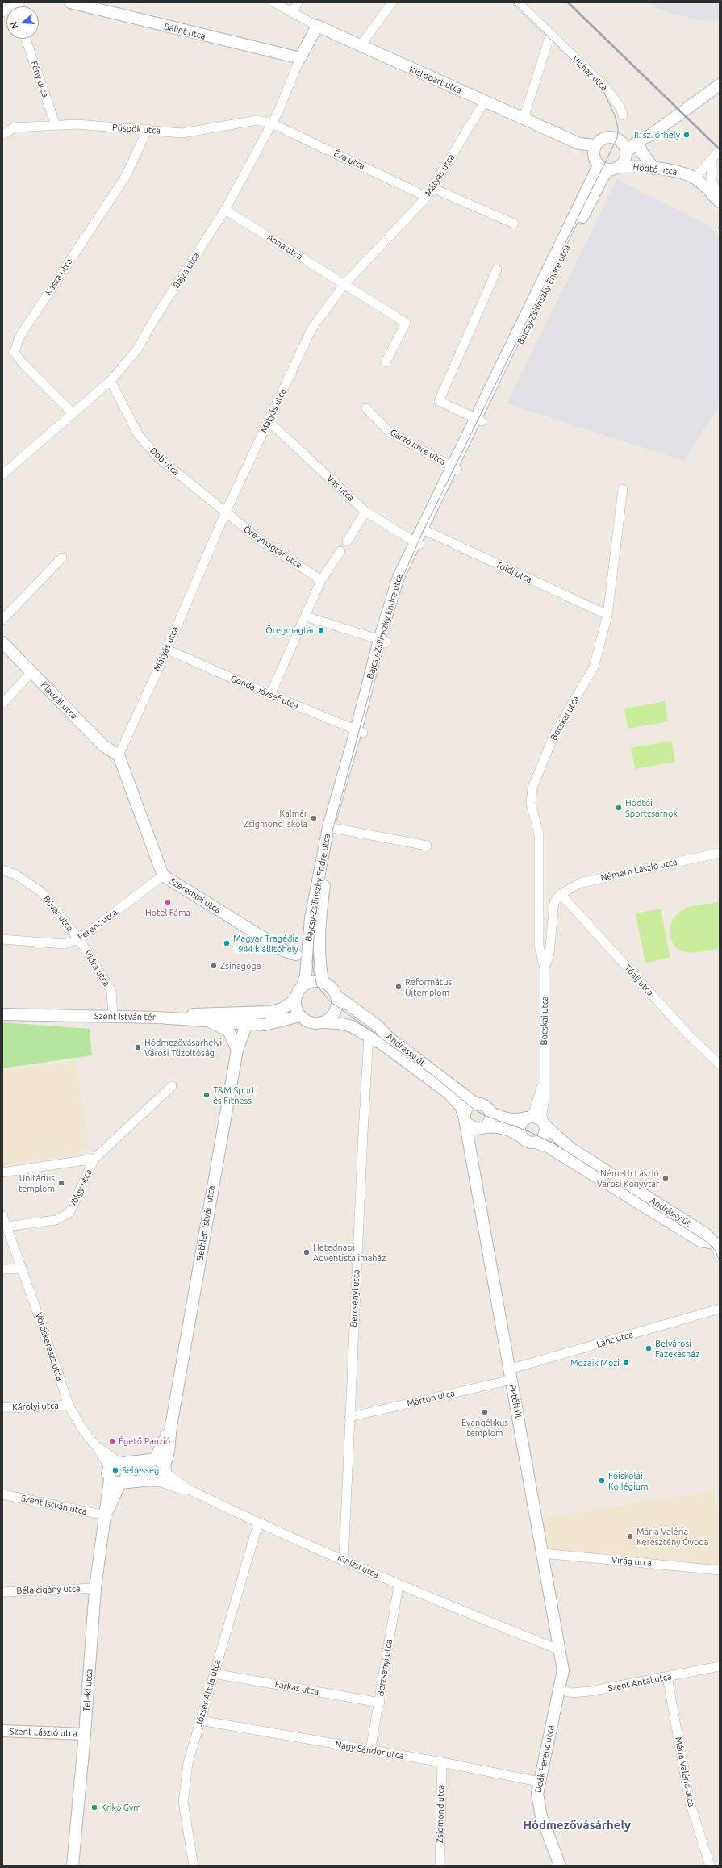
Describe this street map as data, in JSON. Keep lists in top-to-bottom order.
{
  "streets": {
    "street": [
      "Bálint utca",
      "Vízház utca",
      "Fény utca",
      "Kistópart utca",
      "Püspök utca",
      "Éva utca",
      "Hódtó utca",
      "Mátyás utca",
      "Anna utca",
      "Bajza utca",
      "Kasza utca",
      "Bajcsy-Zsilinszky Endre utca",
      "Garzó Imre utca",
      "Dob utca",
      "Vas utca",
      "Öregmagtár utca",
      "Toldi utca",
      "Gonda József utca",
      "Klauzál utca",
      "Bocskai utca",
      "Németh László utca",
      "Szeremlei utca",
      "Búvár utca",
      "Ferenc utca",
      "Vidra utca",
      "Tóalj utca",
      "Szent István tér",
      "Andrássy út",
      "Völgy utca",
      "Bethlen István utca",
      "Bercsényi utca",
      "Lánc utca",
      "Vöröskereszt utca",
      "Márton utca",
      "Petőfi út",
      "Károlyi utca",
      "Szent István utca",
      "Virág utca",
      "Kinizsi utca",
      "Béla cigány utca",
      "Berzsenyi utca",
      "Szent Antal utca",
      "Farkas utca",
      "Teleki utca",
      "József Attila utca",
      "Szent László utca",
      "Nagy Sándor utca",
      "Deák Ferenc utca",
      "Mária Valéria utca",
      "Zsigmond utca"
    ]
  },
  "crossings": [
    ["Bálint utca", "Bajza utca"],
    ["Fény utca", "Püspök utca"],
    ["Kistópart utca", "Hódtó utca"],
    ["Kistópart utca", "Mátyás utca"],
    ["Kistópart utca", "Bajza utca"],
    ["Kistópart utca", "Bajcsy-Zsilinszky Endre utca"],
    ["Püspök utca", "Éva utca"],
    ["Püspök utca", "Bajza utca"],
    ["Püspök utca", "Kasza utca"],
    ["Éva utca", "Mátyás utca"],
    ["Éva utca", "Bajza utca"],
    ["Hódtó utca", "Bajcsy-Zsilinszky Endre utca"],
    ["Mátyás utca", "Anna utca"],
    ["Mátyás utca", "Dob utca"],
    ["Mátyás utca", "Vas utca"],
    ["Mátyás utca", "Öregmagtár utca"],
    ["Mátyás utca", "Gonda József utca"],
    ["Mátyás utca", "Klauzál utca"],
    ["Mátyás utca", "Szeremlei utca"],
    ["Anna utca", "Bajza utca"],
    ["Bajza utca", "Kasza utca"],
    ["Bajza utca", "Dob utca"],
    ["Bajcsy-Zsilinszky Endre utca", "Garzó Imre utca"],
    ["Bajcsy-Zsilinszky Endre utca", "Vas utca"],
    ["Bajcsy-Zsilinszky Endre utca", "Toldi utca"],
    ["Bajcsy-Zsilinszky Endre utca", "Gonda József utca"],
    ["Bajcsy-Zsilinszky Endre utca", "Szeremlei utca"],
    ["Bajcsy-Zsilinszky Endre utca", "Szent István tér"],
    ["Bajcsy-Zsilinszky Endre utca", "Andrássy út"],
    ["Dob utca", "Öregmagtár utca"],
    ["Toldi utca", "Bocskai utca"],
    ["Klauzál utca", "Szeremlei utca"],
    ["Bocskai utca", "Németh László utca"],
    ["Bocskai utca", "Tóalj utca"],
    ["Bocskai utca", "Andrássy út"],
    ["Németh László utca", "Tóalj utca"],
    ["Szeremlei utca", "Ferenc utca"],
    ["Búvár utca", "Ferenc utca"],
    ["Búvár utca", "Vidra utca"],
    ["Ferenc utca", "Vidra utca"],
    ["Vidra utca", "Szent István tér"],
    ["Szent István tér", "Andrássy út"],
    ["Szent István tér", "Bethlen István utca"],
    ["Andrássy út", "Bercsényi utca"],
    ["Andrássy út", "Petőfi út"],
    ["Völgy utca", "Vöröskereszt utca"],
    ["Bethlen István utca", "Kinizsi utca"],
    ["Bercsényi utca", "Márton utca"],
    ["Bercsényi utca", "Kinizsi utca"],
    ["Lánc utca", "Márton utca"],
    ["Lánc utca", "Petőfi út"],
    ["Vöröskereszt utca", "Károlyi utca"],
    ["Vöröskereszt utca", "Teleki utca"],
    ["Márton utca", "Petőfi út"],
    ["Petőfi út", "Virág utca"],
    ["Petőfi út", "Kinizsi utca"],
    ["Petőfi út", "Deák Ferenc utca"],
    ["Szent István utca", "Teleki utca"],
    ["Kinizsi utca", "Berzsenyi utca"],
    ["Kinizsi utca", "József Attila utca"],
    ["Kinizsi utca", "Deák Ferenc utca"],
    ["Béla cigány utca", "Teleki utca"],
    ["Berzsenyi utca", "Farkas utca"],
    ["Berzsenyi utca", "Nagy Sándor utca"],
    ["Szent Antal utca", "Deák Ferenc utca"],
    ["Szent Antal utca", "Mária Valéria utca"],
    ["Farkas utca", "József Attila utca"],
    ["Teleki utca", "Szent László utca"],
    ["József Attila utca", "Nagy Sándor utca"],
    ["Nagy Sándor utca", "Deák Ferenc utca"],
    ["Nagy Sándor utca", "Zsigmond utca"]
  ],
  "districts": ["Hódmezővásárhely"],
  "places": [
    "II. sz. őrhely",
    "Öregmagtár",
    "Hódtói Sportcsarnok",
    "Kalmár Zsigmond iskola",
    "Hotel Fáma",
    "Magyar Tragédia 1944 kiállítóhely",
    "Zsinagóga",
    "Református Újtemplom",
    "Hódmezővásárhelyi Városi Tűzoltóság",
    "T&M Sport és Fitness",
    "Németh László Városi Könyvtár",
    "Unitárius templom",
    "Hetednapi Adventista imaház",
    "Belvárosi Fazekasház",
    "Mozaik Mozi",
    "Evangélikus templom",
    "Égető Panzió",
    "Sebesség",
    "Főiskolai Kollégium",
    "Mária Valéria Keresztény Óvoda",
    "Kriko Gym"
  ],
  "north": "left"
}
